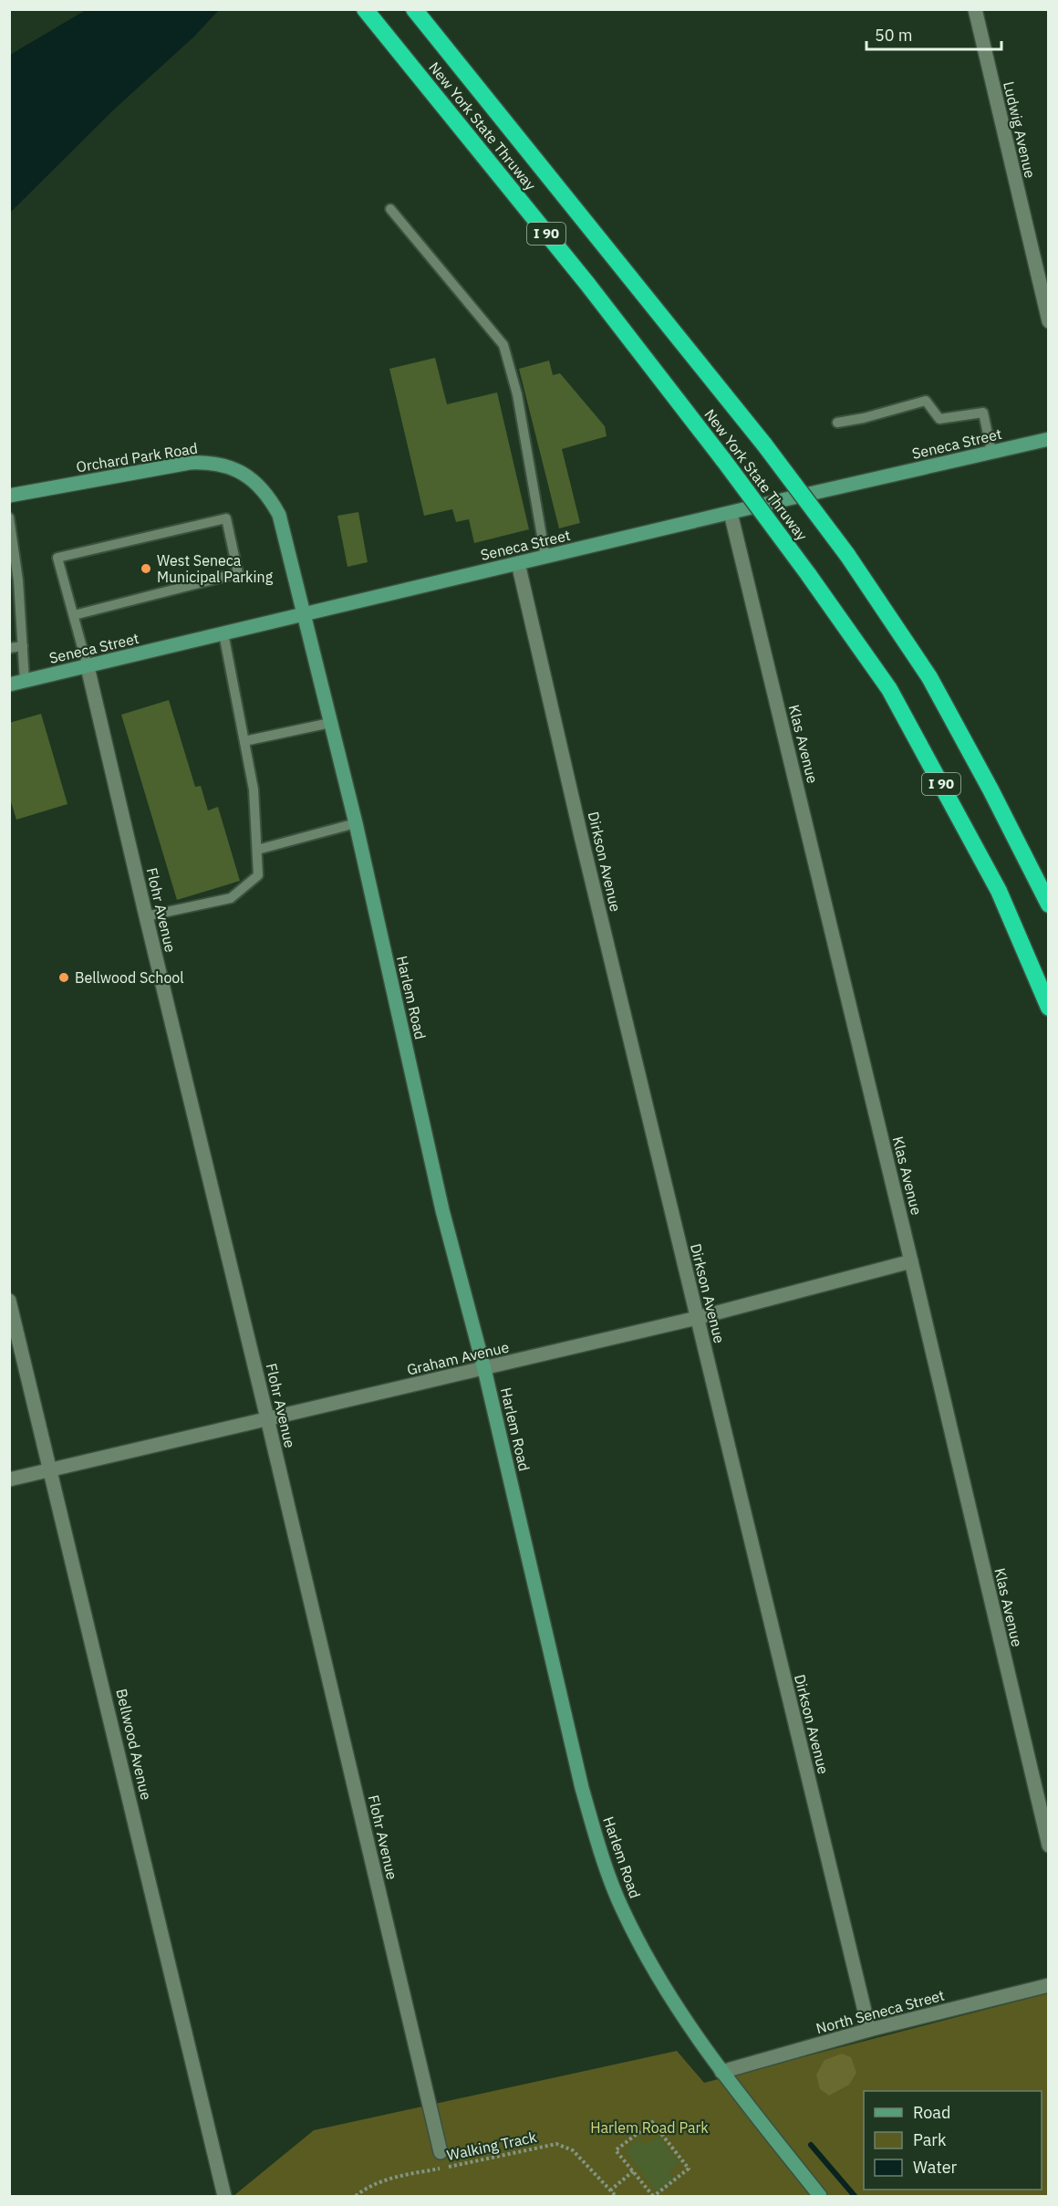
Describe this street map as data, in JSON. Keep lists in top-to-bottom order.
{
  "streets": {
    "highway": ["New York State Thruway", "I 90"],
    "main road": ["Seneca Street", "Orchard Park Road", "Harlem Road"],
    "street": [
      "Ludwig Avenue",
      "Klas Avenue",
      "Dirkson Avenue",
      "Flohr Avenue",
      "Graham Avenue",
      "Bellwood Avenue",
      "North Seneca Street"
    ],
    "path": ["Walking Track"]
  },
  "crossings": [
    ["New York State Thruway", "Seneca Street"],
    ["Seneca Street", "Orchard Park Road"],
    ["Seneca Street", "Klas Avenue"],
    ["Seneca Street", "Dirkson Avenue"],
    ["Seneca Street", "Flohr Avenue"],
    ["Seneca Street", "Harlem Road"],
    ["Orchard Park Road", "Harlem Road"],
    ["Klas Avenue", "Graham Avenue"],
    ["Dirkson Avenue", "Graham Avenue"],
    ["Dirkson Avenue", "North Seneca Street"],
    ["Flohr Avenue", "Graham Avenue"],
    ["Harlem Road", "Graham Avenue"],
    ["Harlem Road", "North Seneca Street"],
    ["Graham Avenue", "Bellwood Avenue"]
  ],
  "parks": ["Harlem Road Park"],
  "places": ["West Seneca Municipal Parking", "Bellwood School"],
  "legend": ["Road", "Park", "Water"],
  "scale_bar": "50 m"
}
